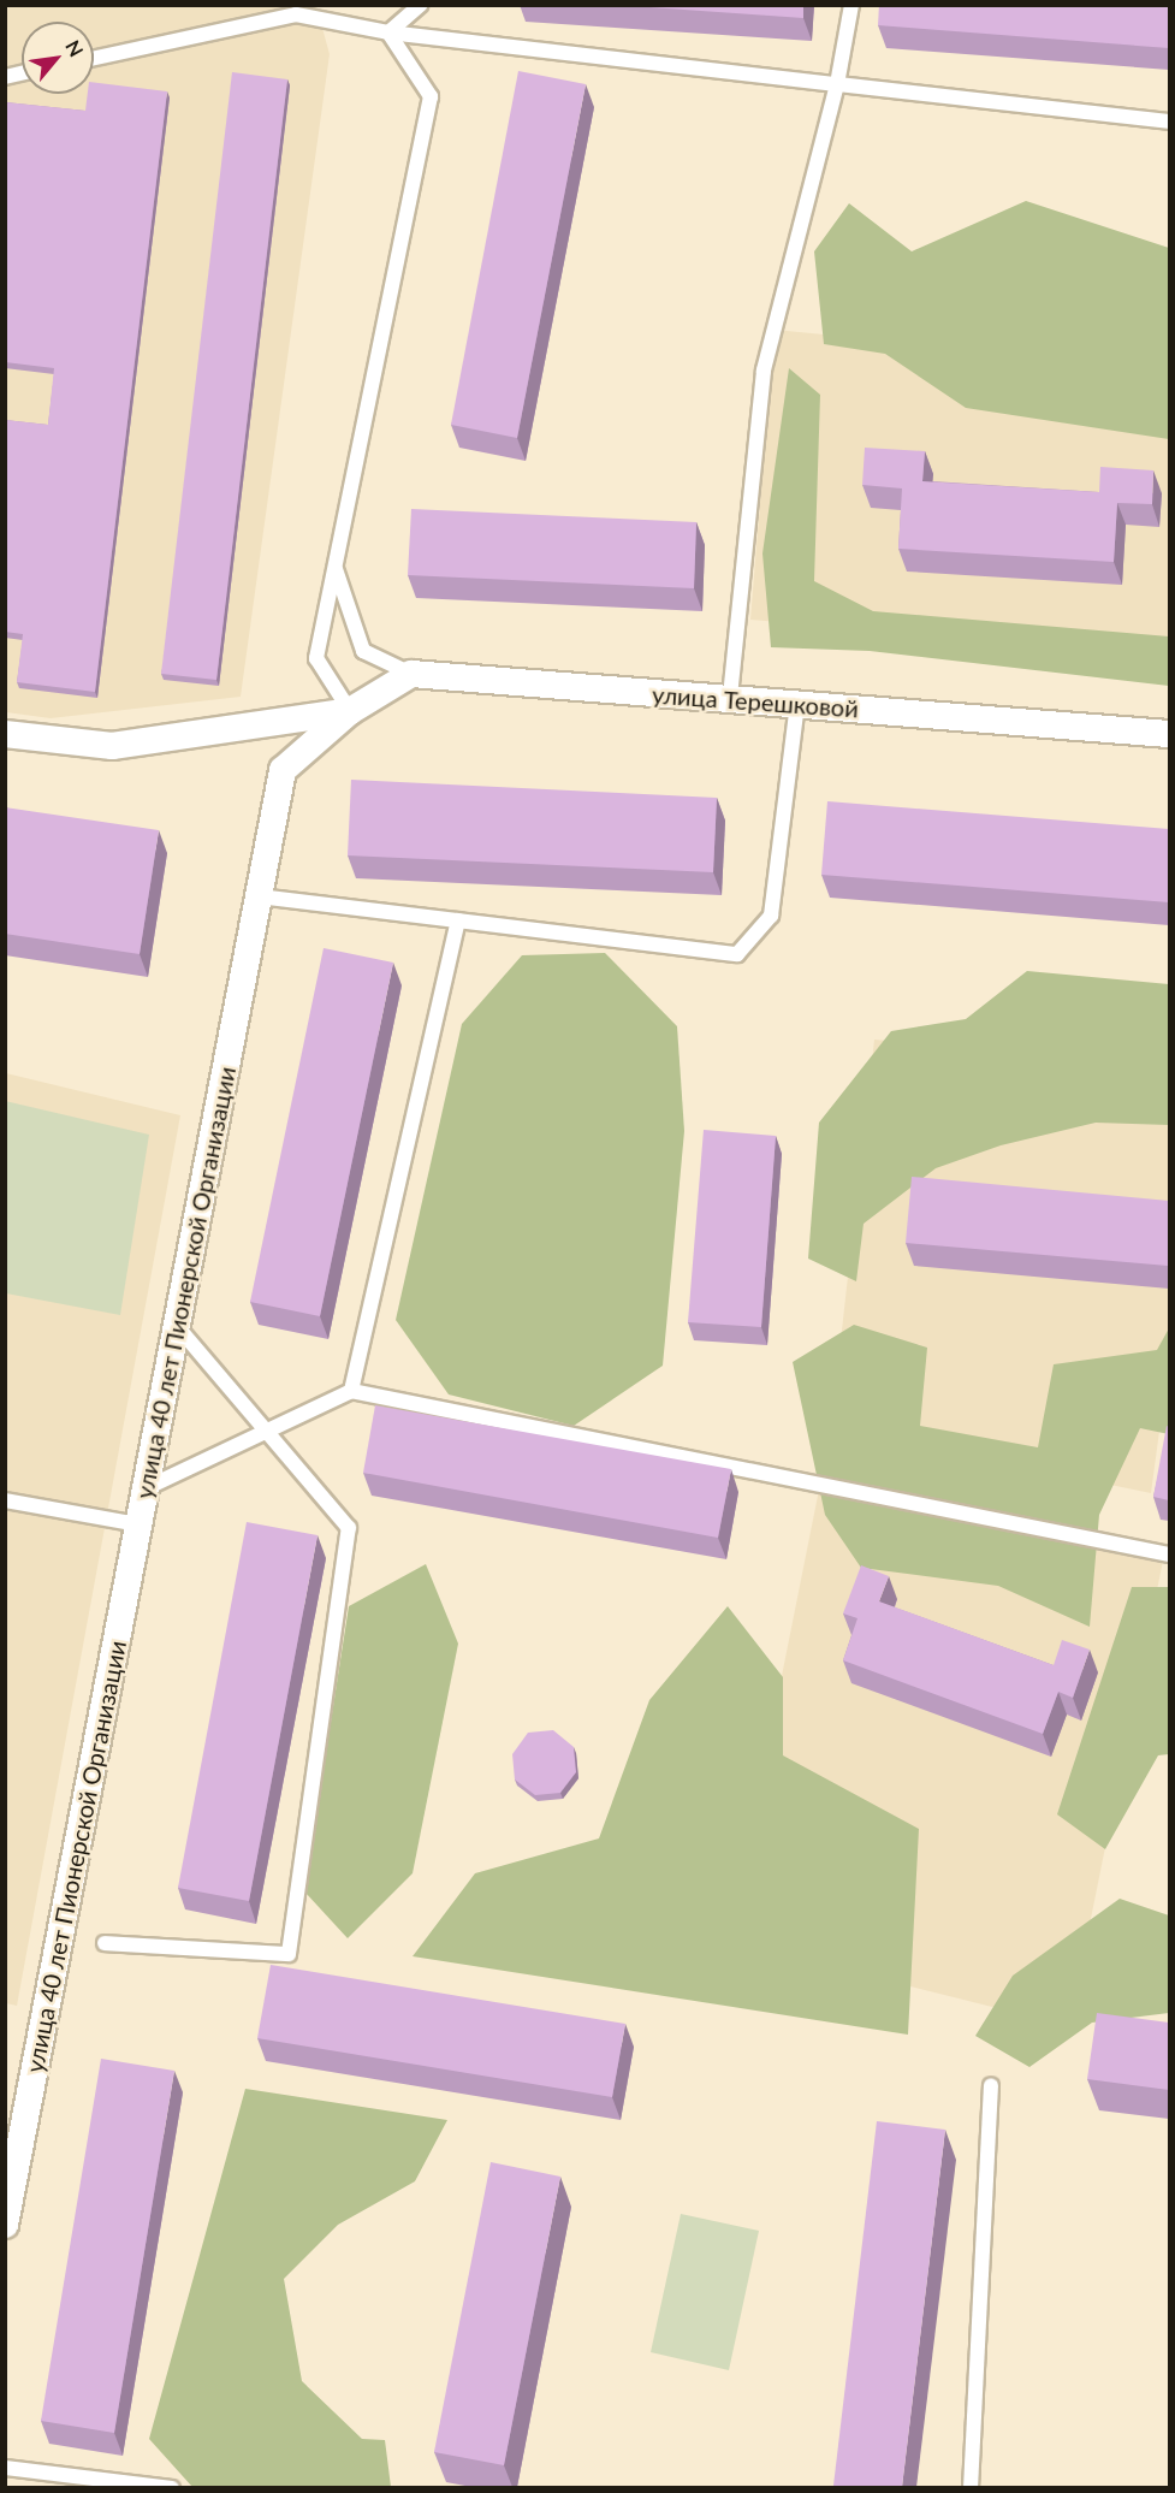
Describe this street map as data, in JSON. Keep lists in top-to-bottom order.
{
  "streets": {
    "street": ["улица Терешковой", "улица 40 лет Пионерской Организации"]
  },
  "north": "top right"
}
